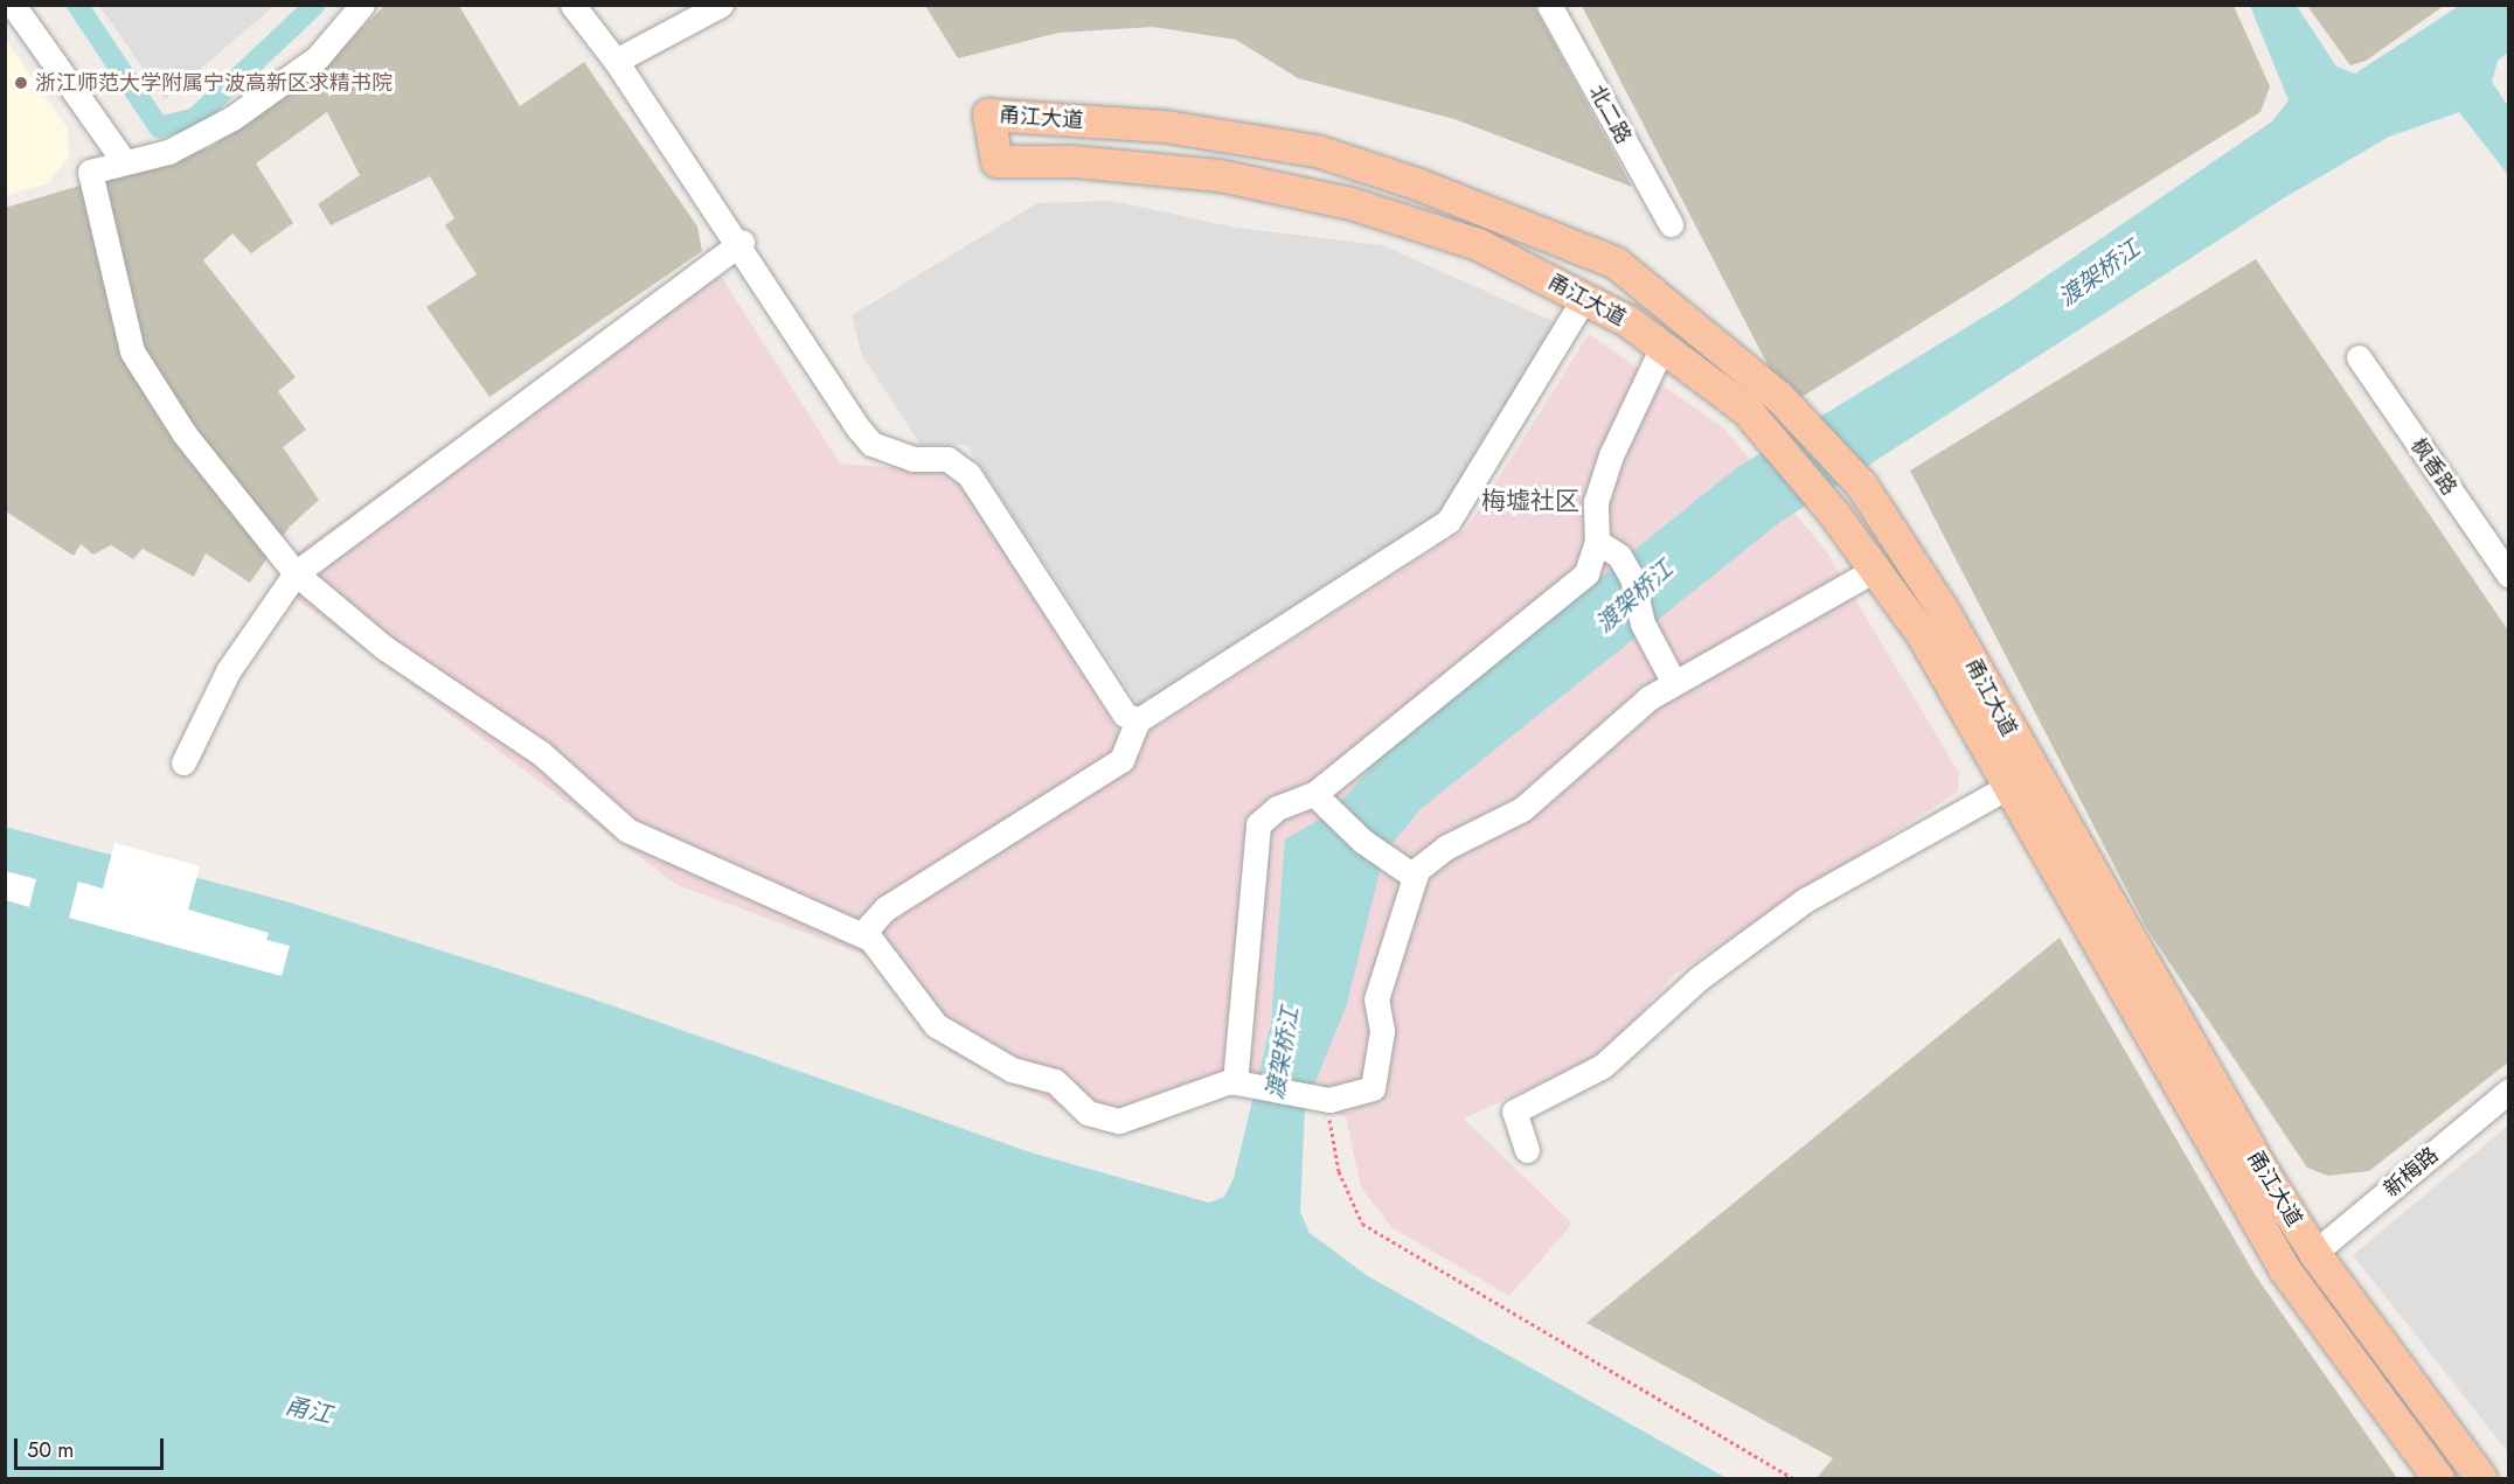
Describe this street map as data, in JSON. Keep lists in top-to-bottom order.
{
  "streets": {
    "main road": ["甬江大道"],
    "street": ["北二路", "枫香路", "新梅路"]
  },
  "crossings": [
    ["甬江大道", "新梅路"]
  ],
  "districts": ["梅墟社区"],
  "water": ["渡架桥江", "甬江"],
  "places": ["浙江师范大学附属宁波高新区求精书院"],
  "scale_bar": "50 m"
}
